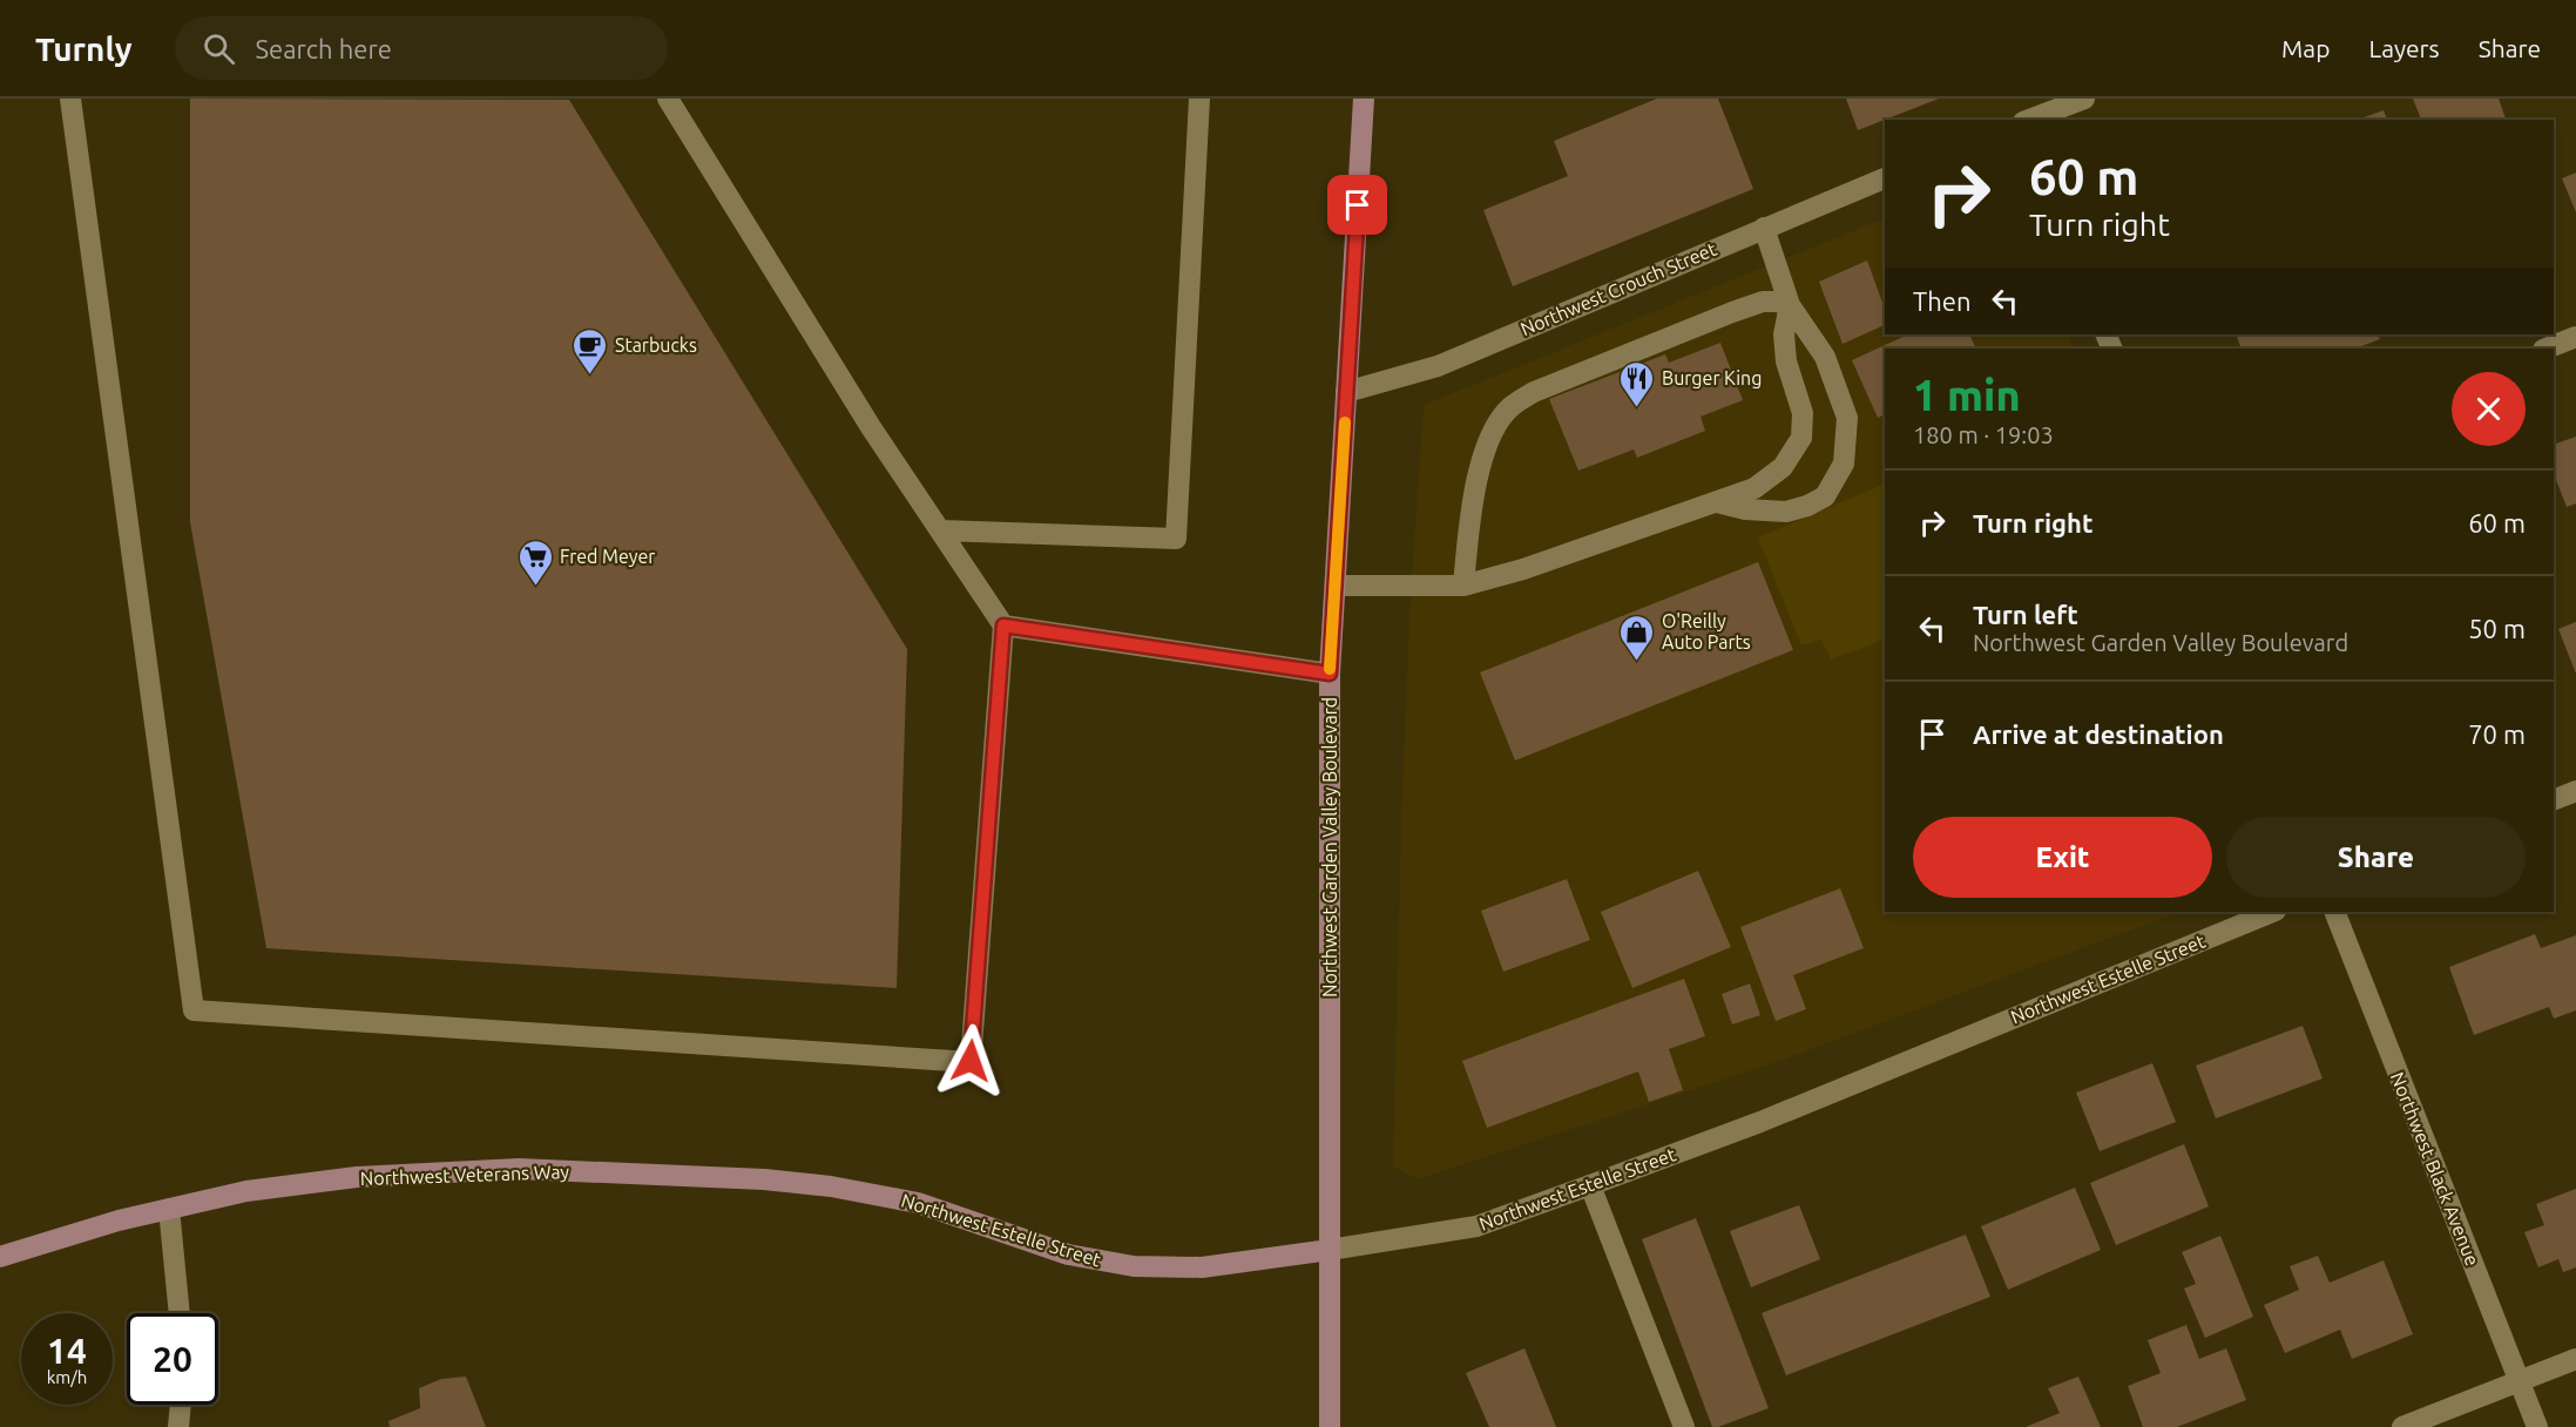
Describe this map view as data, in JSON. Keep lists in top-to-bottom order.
{
  "streets": {
    "street": [
      "Northwest Crouch Street",
      "Northwest Garden Valley Boulevard",
      "Northwest Estelle Street",
      "Northwest Black Avenue",
      "Northwest Veterans Way"
    ]
  },
  "crossings": [
    ["Northwest Crouch Street", "Northwest Garden Valley Boulevard"],
    ["Northwest Garden Valley Boulevard", "Northwest Estelle Street"],
    ["Northwest Estelle Street", "Northwest Veterans Way"]
  ],
  "places": {
    "cafe": ["Starbucks"],
    "restaurant": ["Burger King"],
    "supermarket": ["Fred Meyer"],
    "shop": ["O'Reilly Auto Parts"]
  },
  "page": {
    "header": "Turnly",
    "search": "Search here",
    "nav": ["Map", "Layers", "Share"],
    "turn": ["60 m", "Turn right"],
    "then": "Then",
    "heading": ["1 min", "180 m · 19:03"],
    "list": [
      {
        "name": "Turn right",
        "value": "60 m"
      },
      {
        "name": "Turn left",
        "note": "Northwest Garden Valley Boulevard",
        "value": "50 m"
      },
      {
        "name": "Arrive at destination",
        "value": "70 m"
      }
    ],
    "buttons": ["Exit", "Share"],
    "speed": "14 km/h",
    "limit": "20"
  }
}
